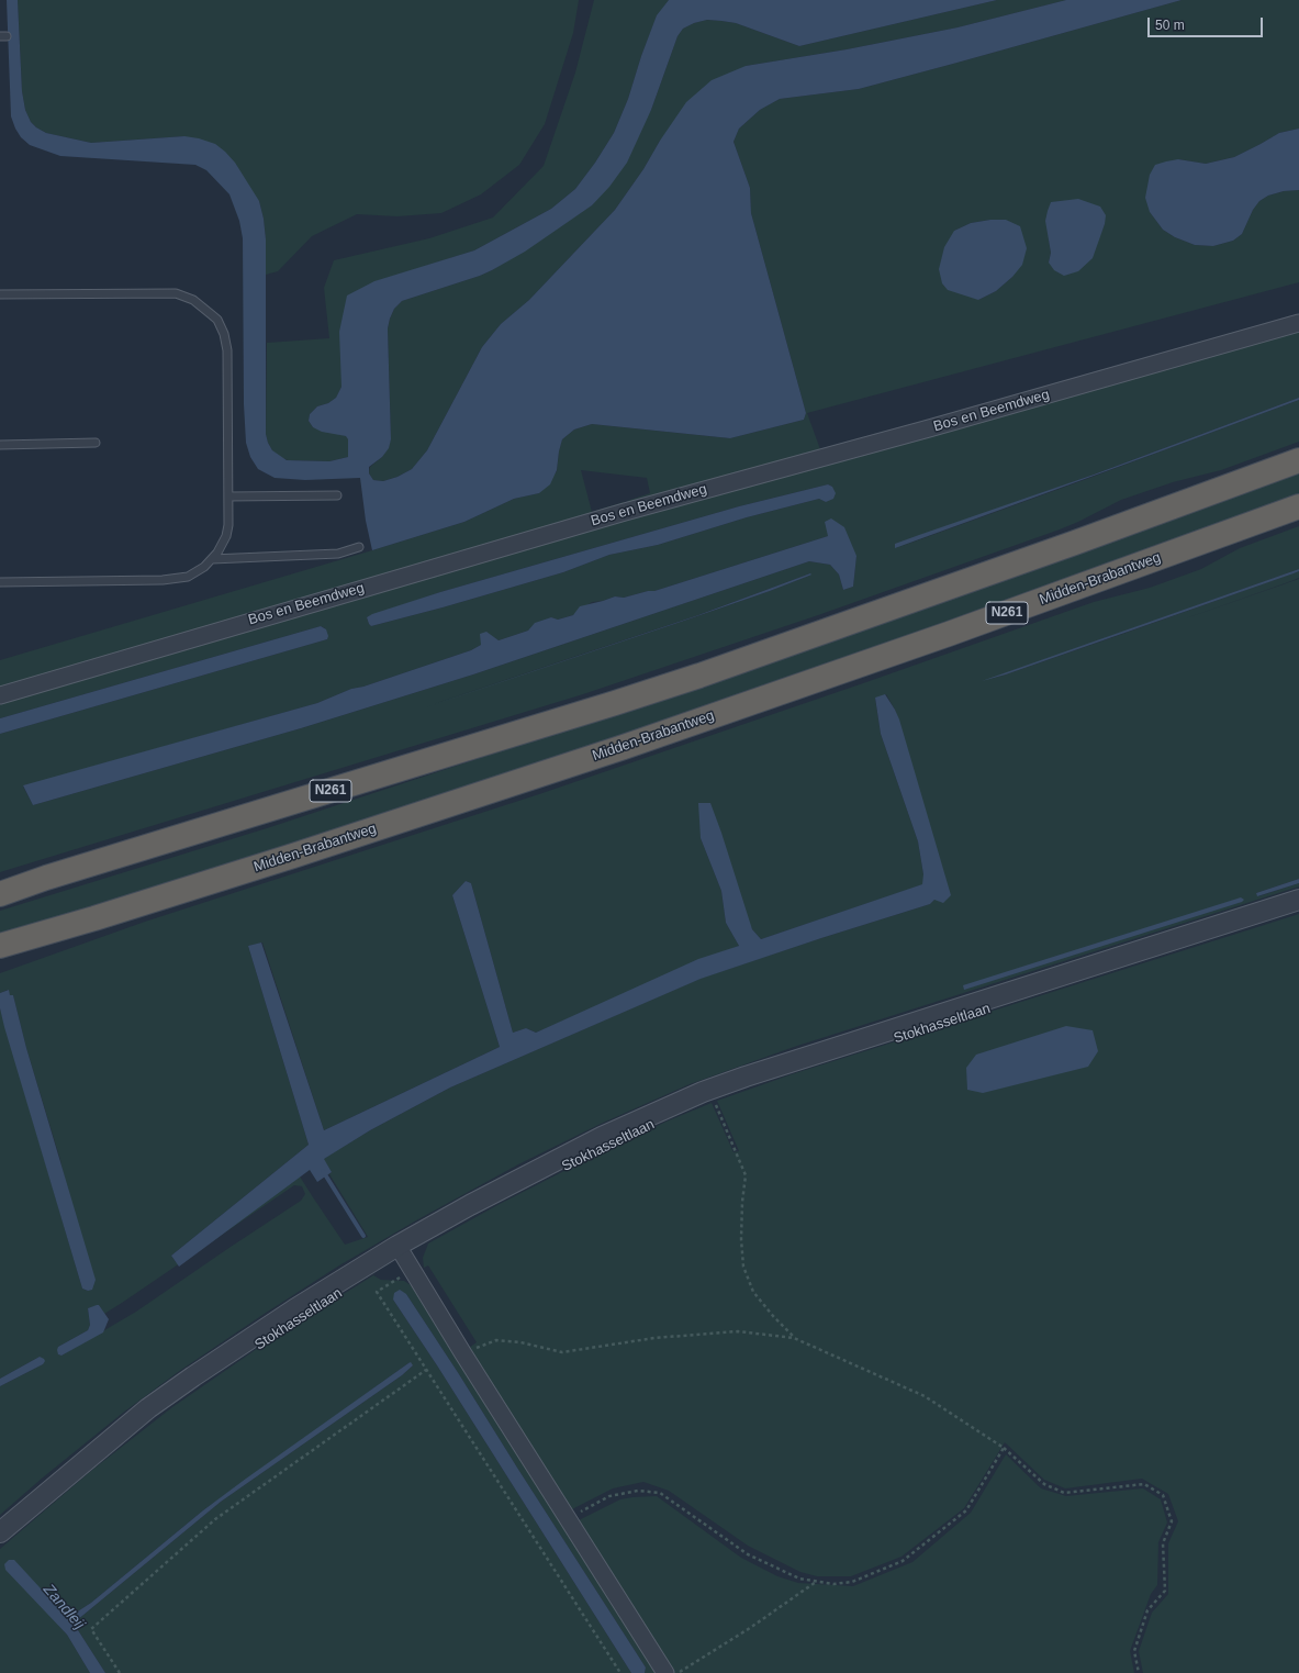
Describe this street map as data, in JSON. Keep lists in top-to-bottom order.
{
  "streets": {
    "highway": ["Midden-Brabantweg", "N261"],
    "street": ["Bos en Beemdweg", "Stokhasseltlaan"]
  },
  "crossings": [
    ["Midden-Brabantweg", "N261"]
  ],
  "water": ["Zandleij"],
  "scale_bar": "50 m"
}
